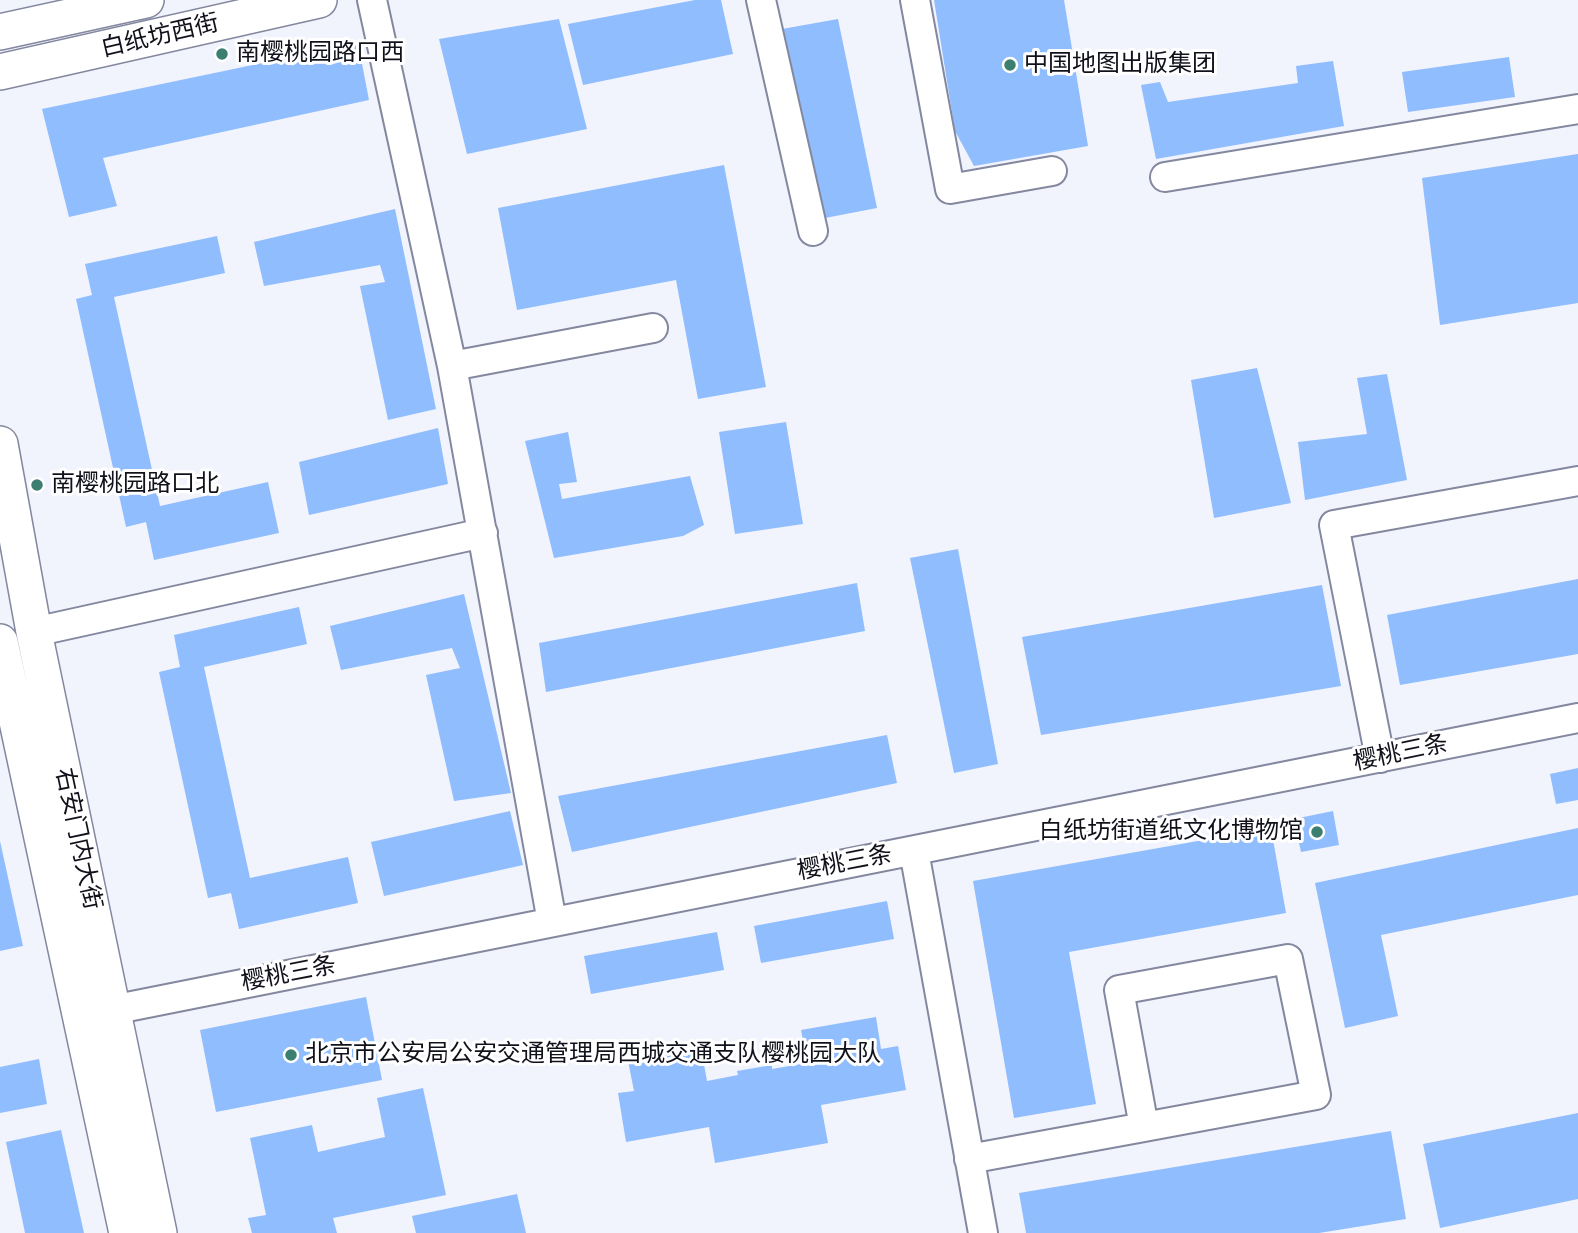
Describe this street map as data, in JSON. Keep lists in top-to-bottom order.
{
  "streets": {
    "main road": ["白纸坊西街", "右安门内大街"],
    "street": ["樱桃三条"]
  },
  "crossings": [
    ["樱桃三条", "右安门内大街"]
  ],
  "places": [
    "南樱桃园路口西",
    "中国地图出版集团",
    "南樱桃园路口北",
    "白纸坊街道纸文化博物馆",
    "北京市公安局公安交通管理局西城交通支队樱桃园大队"
  ]
}
